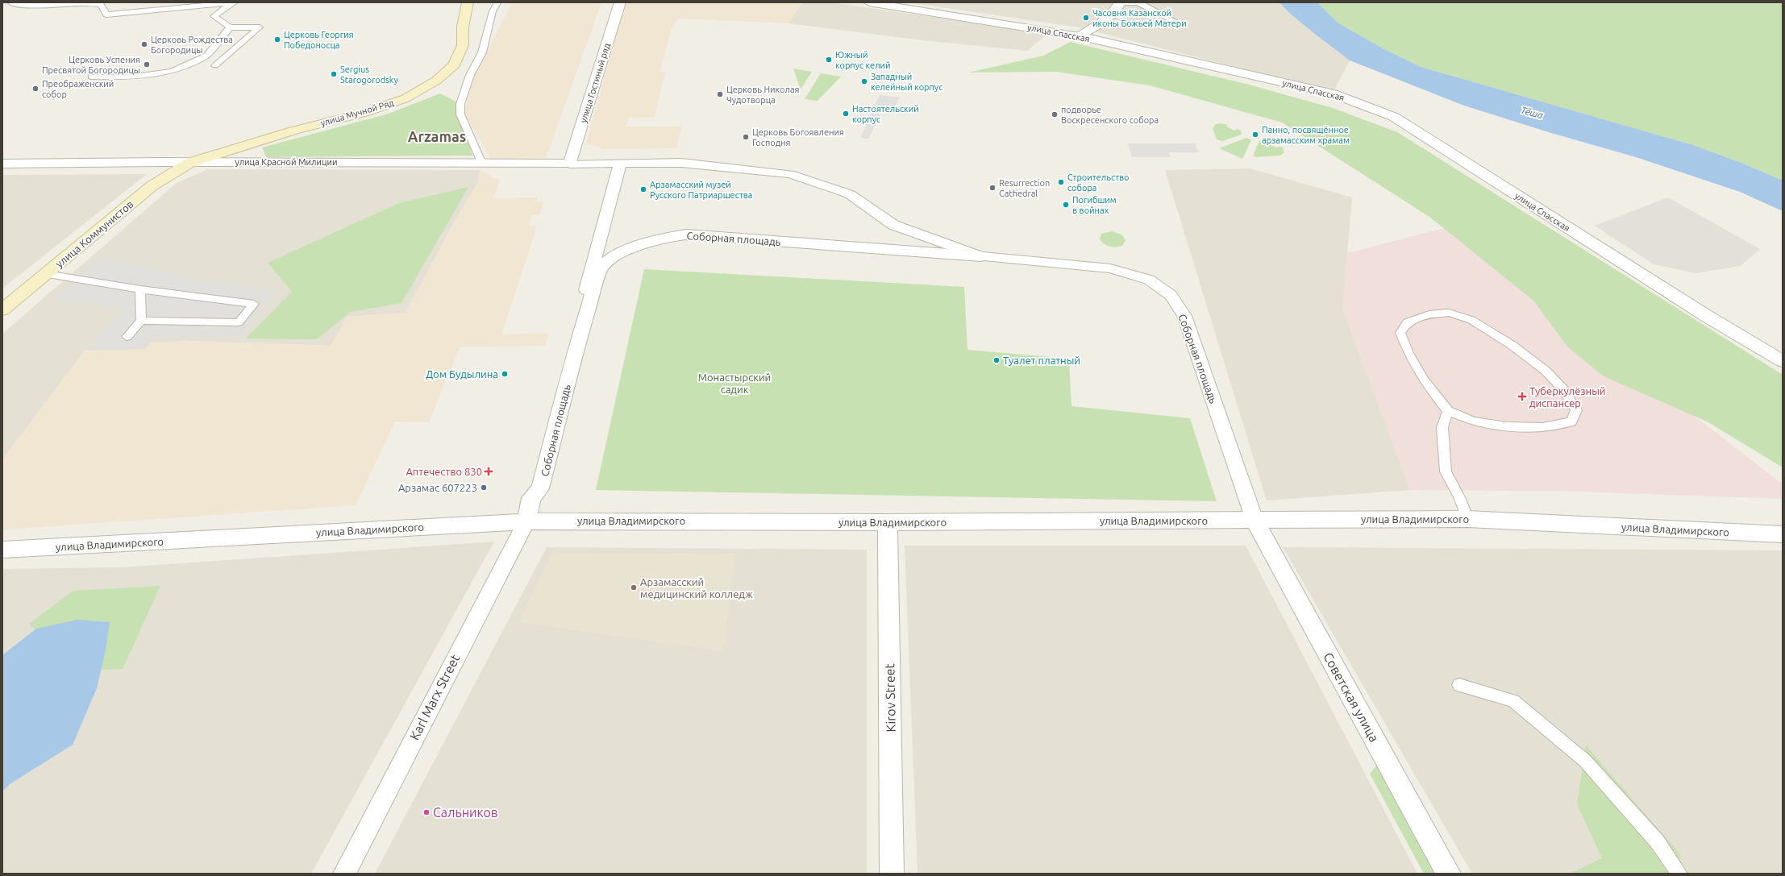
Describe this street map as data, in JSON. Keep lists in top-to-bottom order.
{
  "streets": {
    "main road": ["улица Мучной Ряд", "улица Коммунистов"],
    "street": [
      "улица Спасская",
      "улица Гостиный ряд",
      "улица Красной Милиции",
      "Соборная площадь",
      "улица Владимирского",
      "Karl Marx Street",
      "Советская улица",
      "Kirov Street"
    ]
  },
  "crossings": [
    ["улица Гостиный ряд", "улица Красной Милиции"],
    ["улица Гостиный ряд", "Соборная площадь"],
    ["улица Мучной Ряд", "улица Красной Милиции"],
    ["улица Мучной Ряд", "улица Коммунистов"],
    ["улица Красной Милиции", "улица Коммунистов"],
    ["улица Красной Милиции", "Соборная площадь"],
    ["Соборная площадь", "улица Владимирского"],
    ["Соборная площадь", "Karl Marx Street"],
    ["Соборная площадь", "Советская улица"],
    ["улица Владимирского", "Karl Marx Street"],
    ["улица Владимирского", "Советская улица"],
    ["улица Владимирского", "Kirov Street"]
  ],
  "districts": ["Arzamas"],
  "water": ["Тёша"],
  "parks": ["Монастырский садик"],
  "places": {
    "other": [
      "Часовня Казанской иконы Божьей Матери",
      "Церковь Георгия Победоносца",
      "Церковь Рождества Богородицы",
      "Южный корпус келий",
      "Церковь Успения Пресвятой Богородицы",
      "Sergius Starogorodsky",
      "Западный келейный корпус",
      "Преображенский собор",
      "Церковь Николая Чудотворца",
      "Настоятельский корпус",
      "подворье Воскресенского собора",
      "Панно, посвящённое арзамасским храмам",
      "Церковь Богоявления Господня",
      "Строительство собора",
      "Resurrection Cathedral",
      "Арзамасский музей Русского Патриаршества",
      "Погибшим в войнах",
      "Туалет платный",
      "Дом Будылина",
      "Арзамас 607223",
      "Арзамасский медицинский колледж",
      "Сальников"
    ],
    "health": ["Туберкулёзный диспансер", "Аптечество 830"]
  }
}
